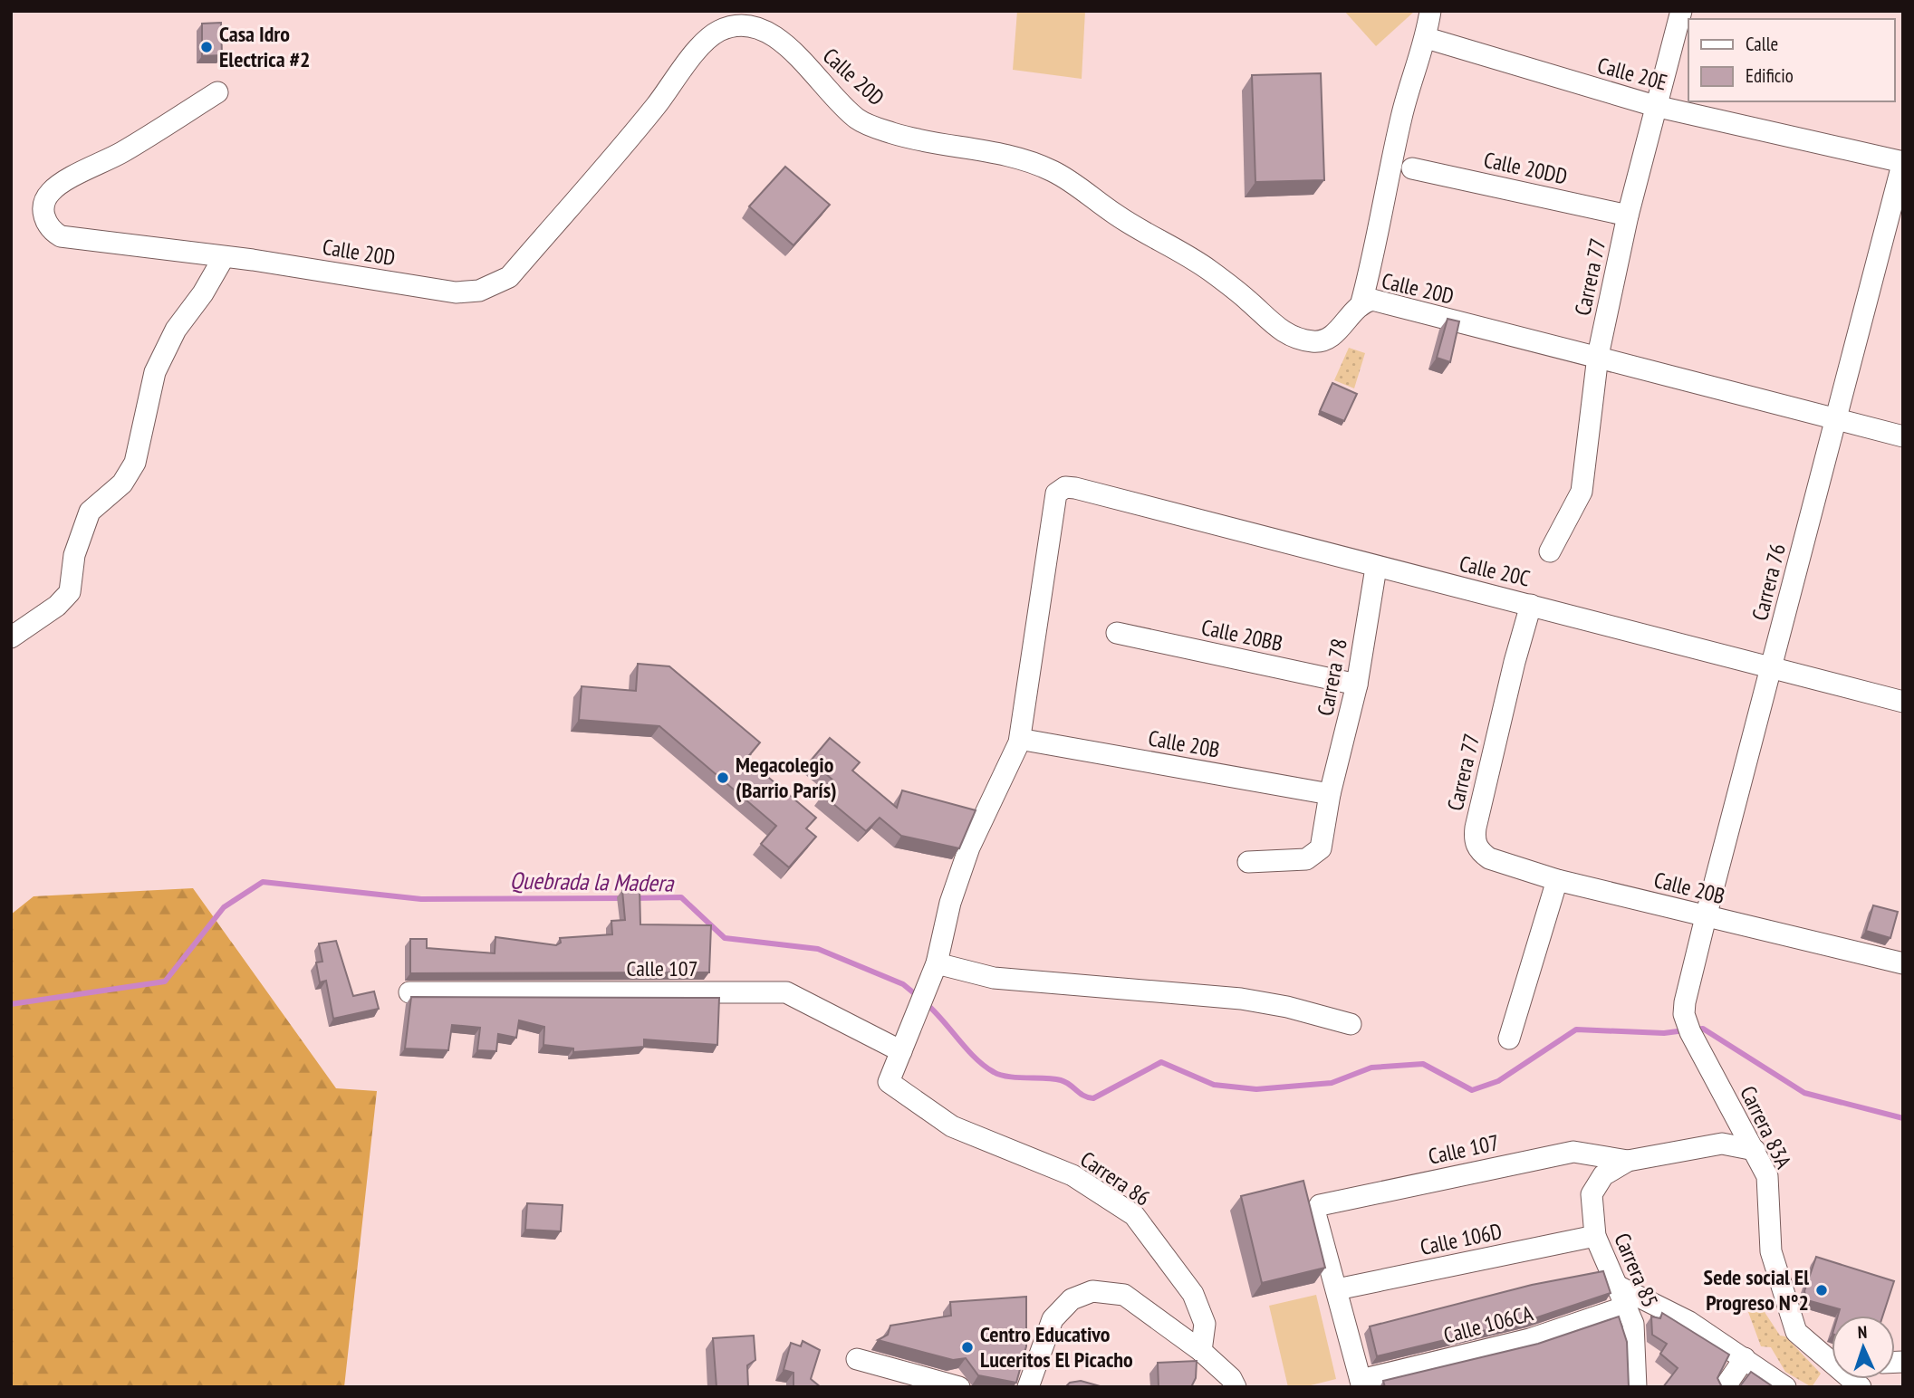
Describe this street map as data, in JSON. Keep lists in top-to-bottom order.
{
  "streets": {
    "street": [
      "Calle 20E",
      "Calle 20D",
      "Calle 20DD",
      "Carrera 77",
      "Calle 20C",
      "Carrera 76",
      "Calle 20BB",
      "Carrera 78",
      "Calle 20B",
      "Calle 107",
      "Carrera 83A",
      "Carrera 86",
      "Calle 106D",
      "Carrera 85",
      "Calle 106CA"
    ]
  },
  "crossings": [
    ["Calle 20E", "Carrera 77"],
    ["Calle 20E", "Carrera 76"],
    ["Calle 20D", "Carrera 77"],
    ["Calle 20D", "Carrera 76"],
    ["Calle 20DD", "Carrera 77"],
    ["Carrera 77", "Calle 20C"],
    ["Carrera 77", "Calle 20B"],
    ["Calle 20C", "Carrera 76"],
    ["Calle 20C", "Carrera 78"],
    ["Carrera 76", "Calle 20B"],
    ["Carrera 76", "Carrera 83A"],
    ["Calle 20BB", "Carrera 78"],
    ["Carrera 78", "Calle 20B"],
    ["Calle 107", "Carrera 83A"],
    ["Calle 107", "Carrera 86"],
    ["Calle 107", "Calle 106D"],
    ["Calle 107", "Carrera 85"],
    ["Calle 106D", "Carrera 85"],
    ["Carrera 85", "Calle 106CA"]
  ],
  "water": ["Quebrada la Madera"],
  "places": [
    "Casa Idro Electrica #2",
    "Megacolegio (Barrio París)",
    "Sede social El Progreso N°2",
    "Centro Educativo Luceritos El Picacho"
  ],
  "legend": ["Calle", "Edificio"],
  "north": "top"
}
